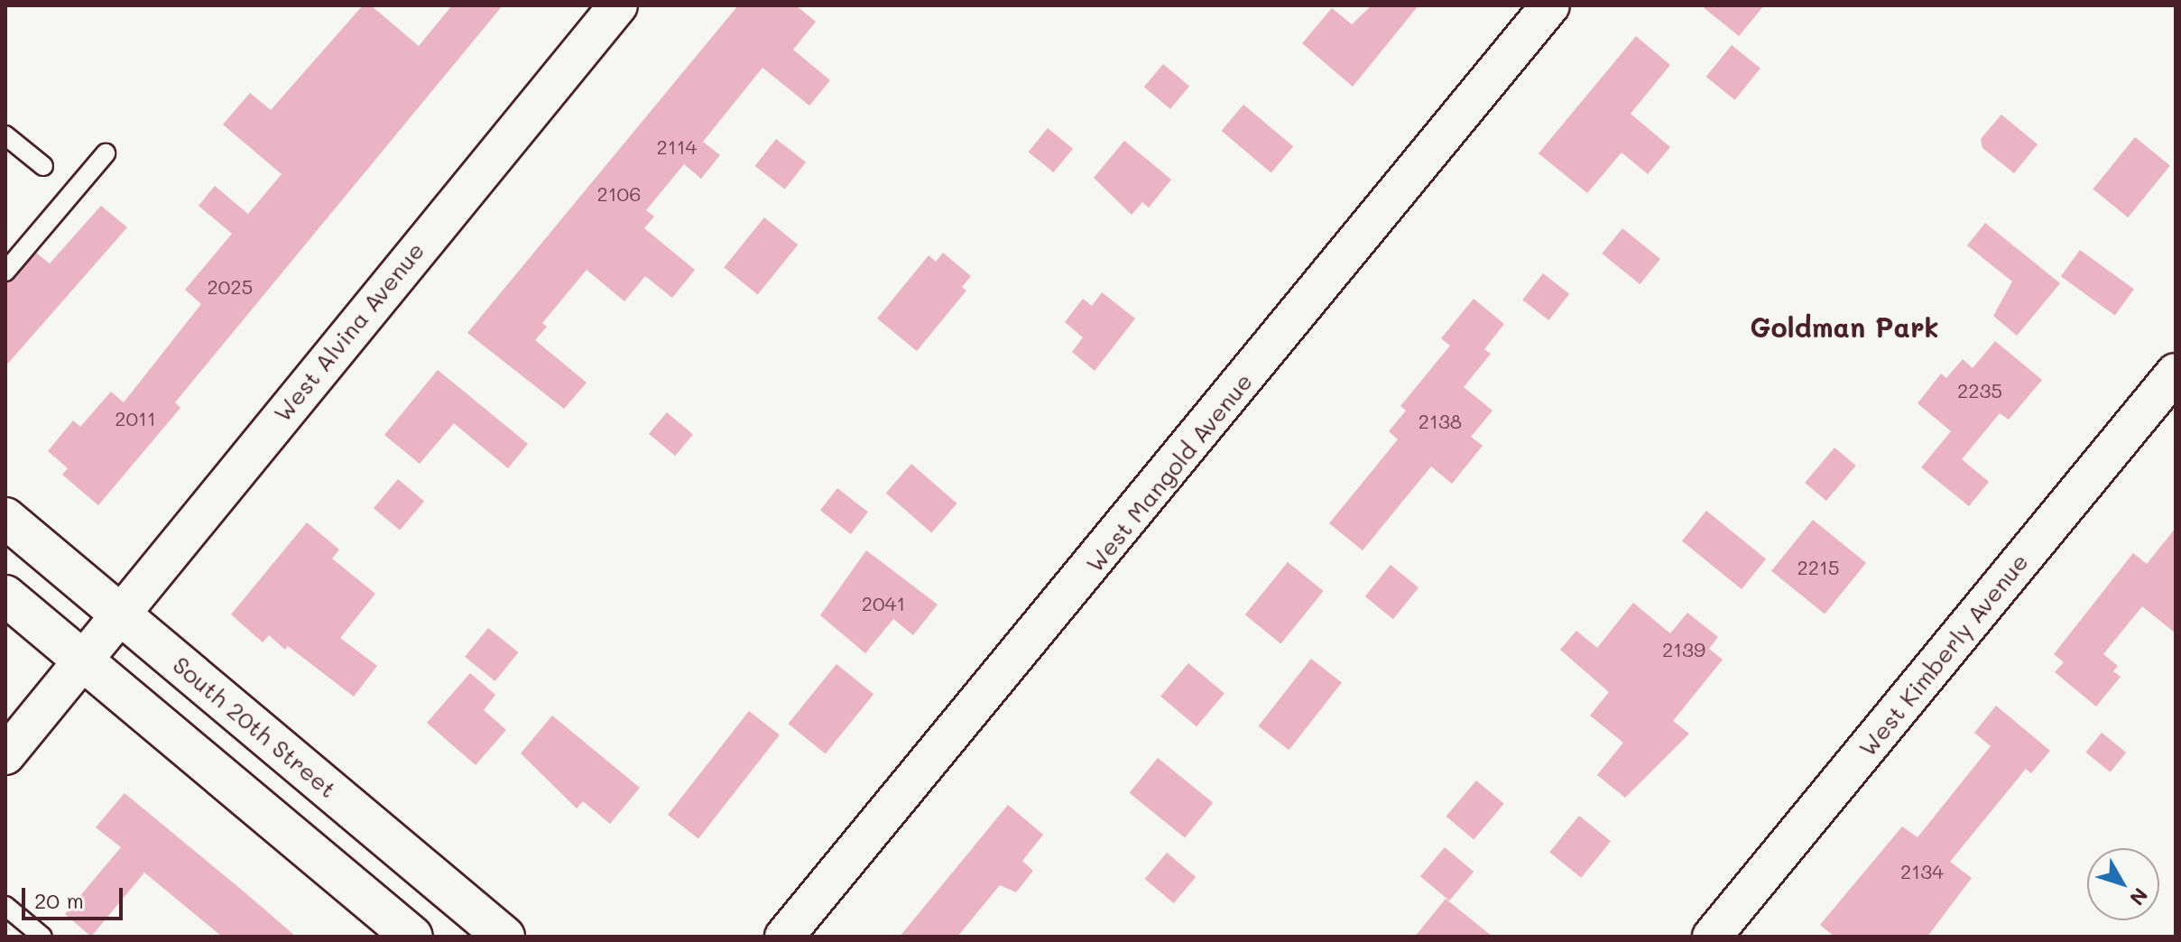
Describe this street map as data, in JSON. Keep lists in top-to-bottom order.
{
  "streets": {
    "street": [
      "West Alvina Avenue",
      "West Mangold Avenue",
      "West Kimberly Avenue",
      "South 20th Street"
    ]
  },
  "crossings": [
    ["West Alvina Avenue", "South 20th Street"]
  ],
  "districts": ["Goldman Park"],
  "house_numbers": [
    "2114",
    "2106",
    "2025",
    "2235",
    "2011",
    "2138",
    "2215",
    "2041",
    "2139",
    "2134"
  ],
  "scale_bar": "20 m",
  "north": "bottom right"
}
